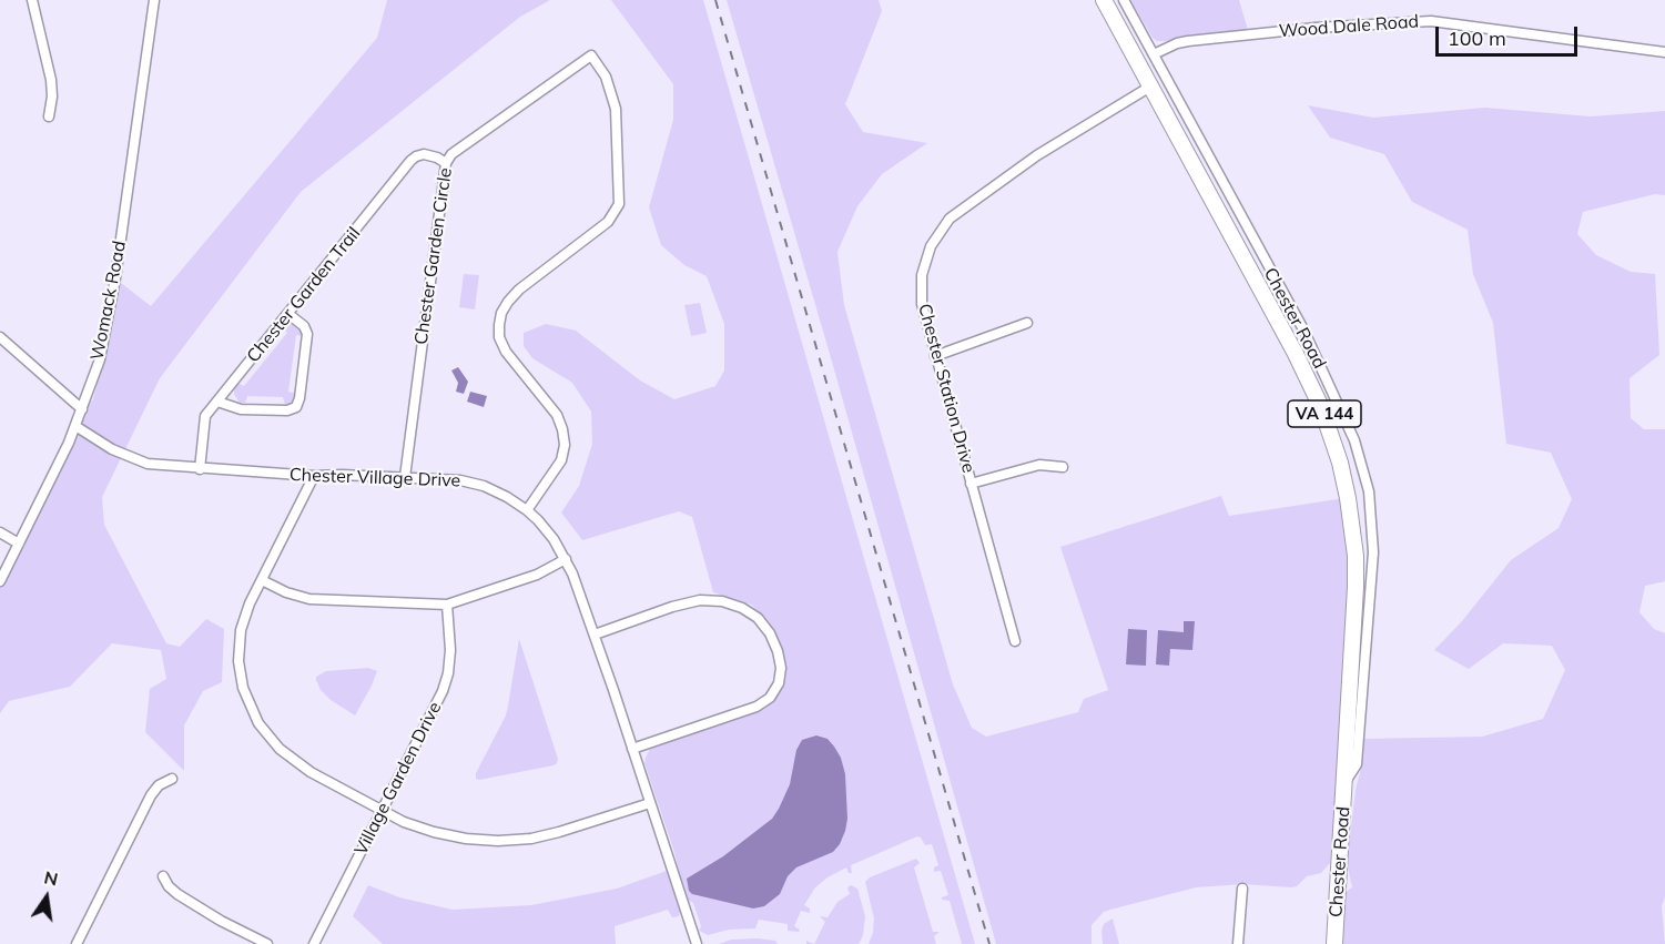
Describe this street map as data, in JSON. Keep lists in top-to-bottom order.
{
  "streets": {
    "main road": ["Chester Road", "VA 144"],
    "street": [
      "Wood Dale Road",
      "Chester Garden Circle",
      "Chester Garden Trail",
      "Womack Road",
      "Chester Station Drive",
      "Chester Village Drive",
      "Village Garden Drive"
    ]
  },
  "crossings": [
    ["Wood Dale Road", "Chester Road"],
    ["Chester Garden Circle", "Chester Garden Trail"],
    ["Chester Garden Circle", "Chester Village Drive"],
    ["Chester Garden Trail", "Chester Village Drive"],
    ["Womack Road", "Chester Village Drive"],
    ["Chester Road", "Chester Station Drive"]
  ],
  "scale_bar": "100 m",
  "north": "top"
}
